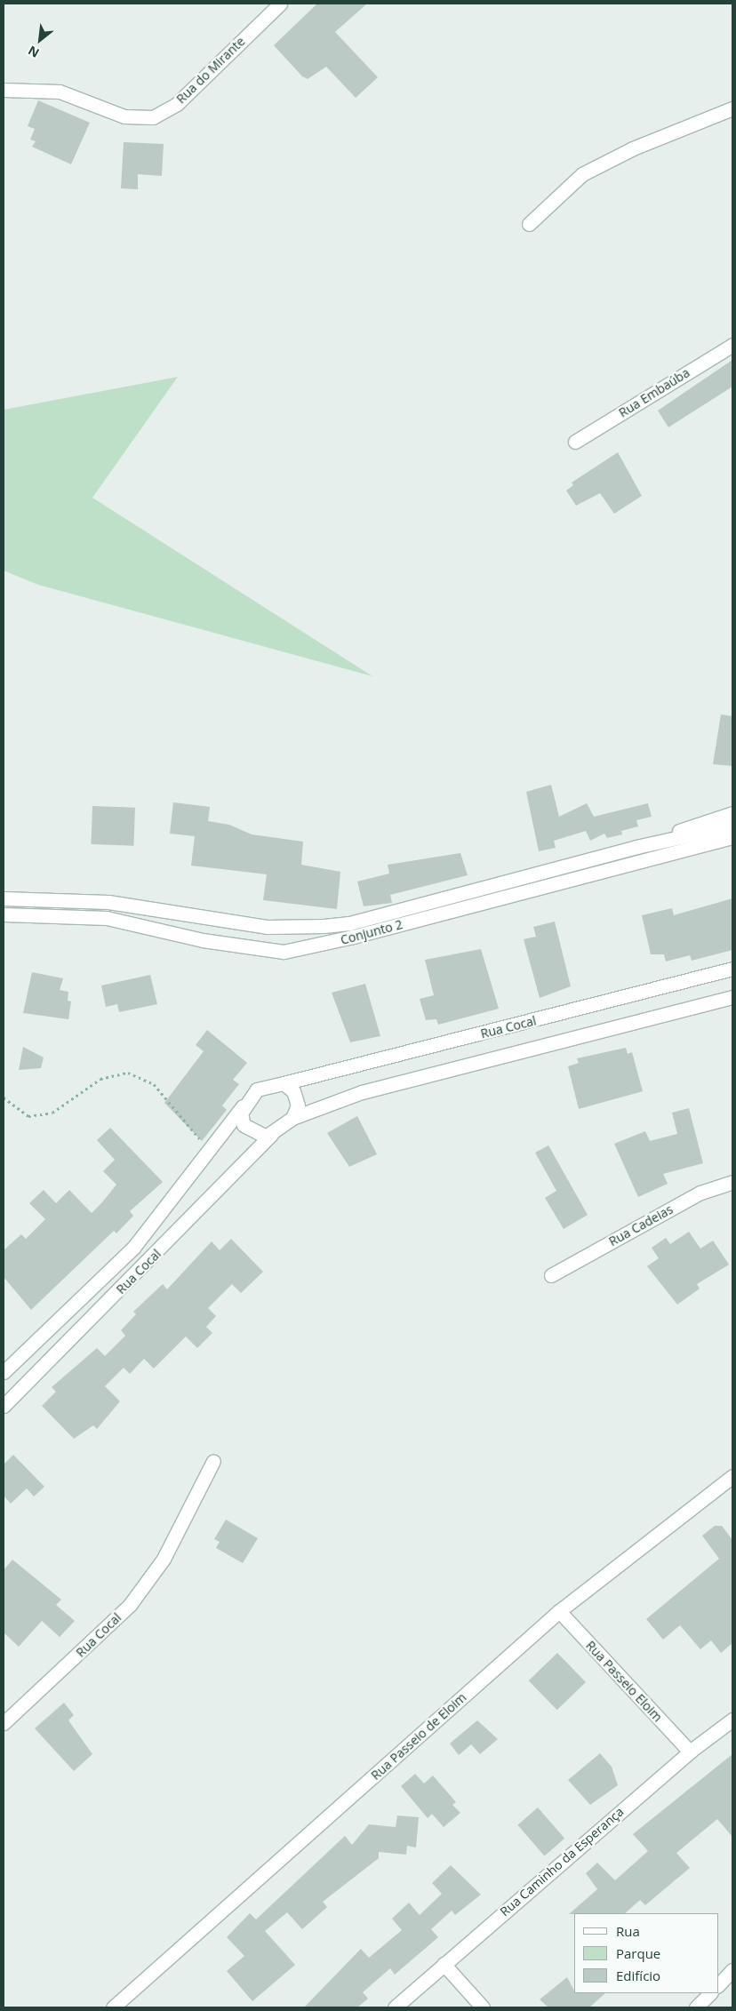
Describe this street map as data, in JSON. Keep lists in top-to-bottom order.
{
  "streets": {
    "street": [
      "Rua do Mirante",
      "Rua Embaúba",
      "Conjunto 2",
      "Rua Cocal",
      "Rua Cadeias",
      "Rua Passeio Eloim",
      "Rua Passeio de Eloim",
      "Rua Caminho da Esperança"
    ]
  },
  "crossings": [
    ["Rua Passeio Eloim", "Rua Passeio de Eloim"],
    ["Rua Passeio Eloim", "Rua Caminho da Esperança"]
  ],
  "legend": ["Rua", "Parque", "Edifício"],
  "north": "bottom left"
}
